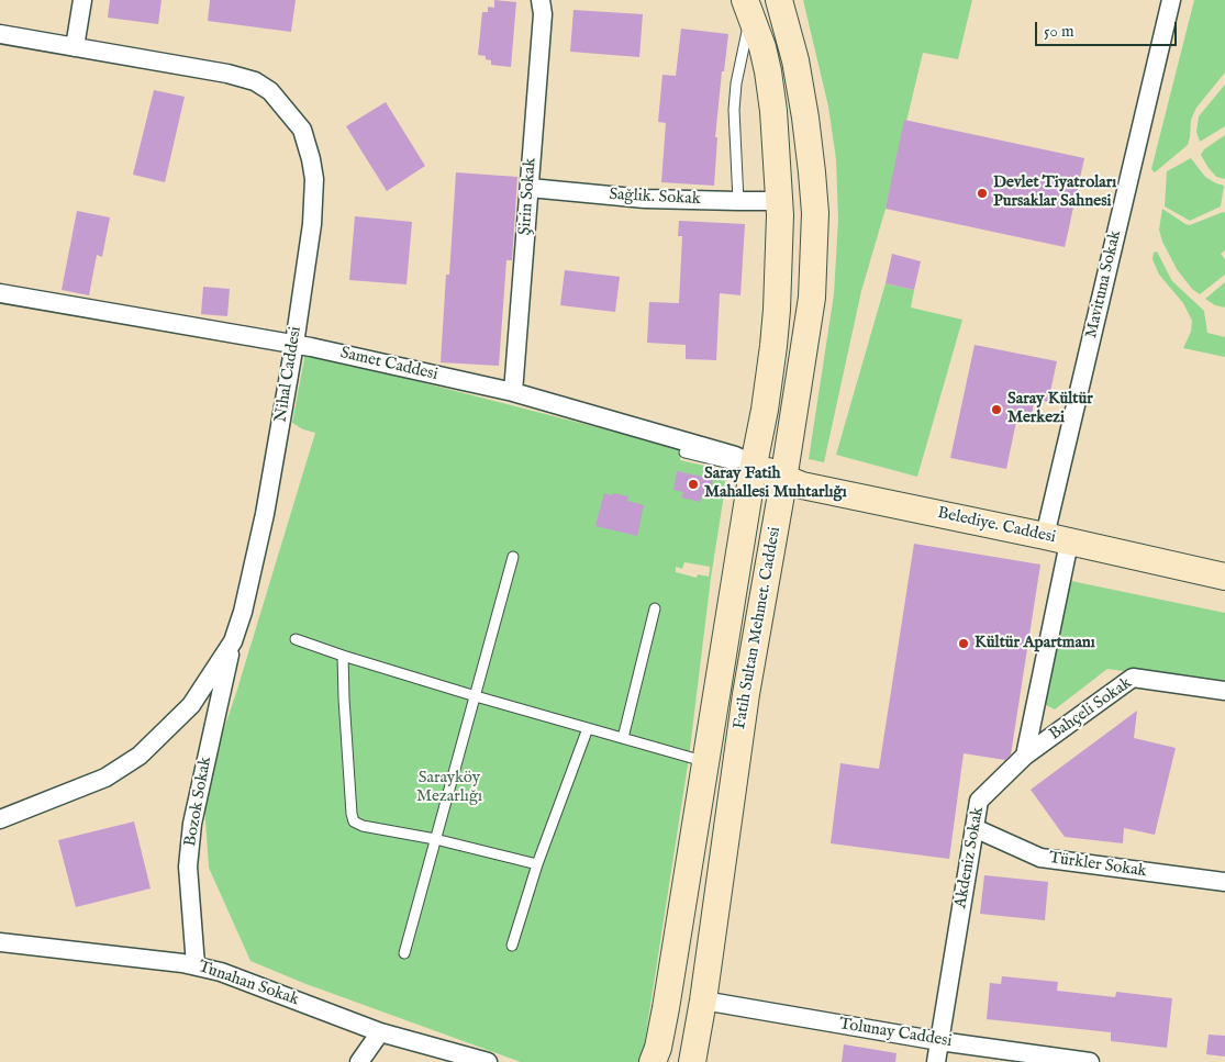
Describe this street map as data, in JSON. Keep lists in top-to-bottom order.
{
  "streets": {
    "street": [
      "Şirin Sokak",
      "Sağlık. Sokak",
      "Mavituna Sokak",
      "Samet Caddesi",
      "Nihal Caddesi",
      "Belediye. Caddesi",
      "Fatih Sultan Mehmet. Caddesi",
      "Bahçeli Sokak",
      "Bozok Sokak",
      "Akdeniz Sokak",
      "Türkler Sokak",
      "Tunahan Sokak",
      "Tolunay Caddesi"
    ]
  },
  "crossings": [
    ["Şirin Sokak", "Sağlık. Sokak"],
    ["Şirin Sokak", "Samet Caddesi"],
    ["Sağlık. Sokak", "Fatih Sultan Mehmet. Caddesi"],
    ["Mavituna Sokak", "Belediye. Caddesi"],
    ["Samet Caddesi", "Nihal Caddesi"],
    ["Samet Caddesi", "Belediye. Caddesi"],
    ["Samet Caddesi", "Fatih Sultan Mehmet. Caddesi"],
    ["Nihal Caddesi", "Bozok Sokak"],
    ["Belediye. Caddesi", "Fatih Sultan Mehmet. Caddesi"],
    ["Fatih Sultan Mehmet. Caddesi", "Tolunay Caddesi"],
    ["Bahçeli Sokak", "Akdeniz Sokak"],
    ["Bozok Sokak", "Tunahan Sokak"],
    ["Akdeniz Sokak", "Türkler Sokak"],
    ["Akdeniz Sokak", "Tolunay Caddesi"]
  ],
  "parks": ["Sarayköy Mezarlığı"],
  "places": [
    "Devlet Tiyatroları Pursaklar Sahnesi",
    "Saray Kültür Merkezi",
    "Saray Fatih Mahallesi Muhtarlığı",
    "Kültür Apartmanı"
  ],
  "scale_bar": "50 m"
}
